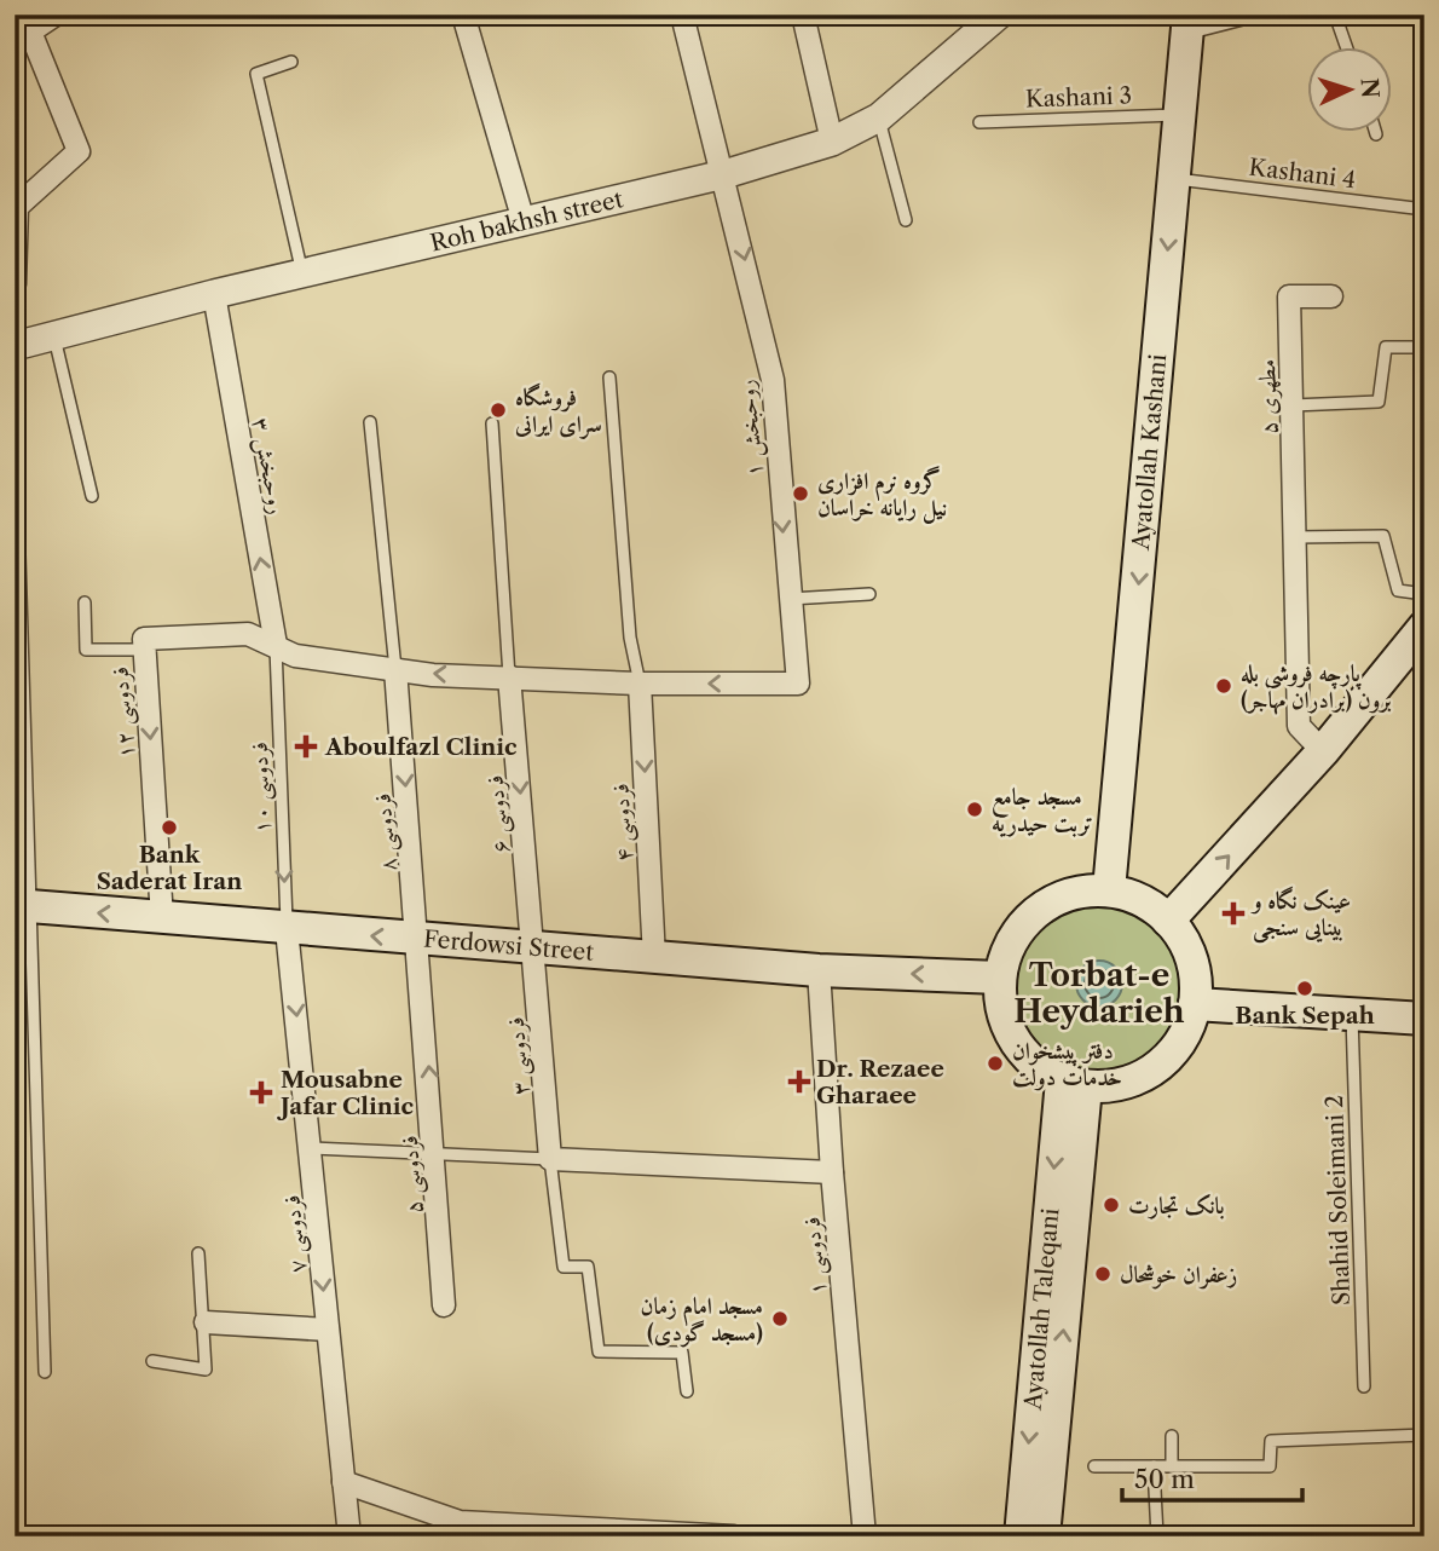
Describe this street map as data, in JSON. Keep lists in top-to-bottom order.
{
  "streets": {
    "main road": ["Ayatollah Kashani", "Ferdowsi Street", "Ayatollah Taleqani"],
    "street": [
      "Roh bakhsh street",
      "مطهری ۵",
      "روحبخش ۱",
      "روحبخش ۳",
      "فردوسی ۱۲",
      "فردوسی ۶",
      "فردوسی ۴",
      "فردوسی ۸",
      "فردوسی ۳",
      "فردوسی ۵",
      "فردوسی ۷",
      "فردوسی ۱"
    ],
    "lane": [
      "Kashani 3",
      "Kashani 4",
      "فردوسی ۱۰",
      "Shahid Soleimani 2"
    ]
  },
  "crossings": [
    ["Kashani 3", "Ayatollah Kashani"],
    ["Kashani 4", "Ayatollah Kashani"],
    ["Roh bakhsh street", "روحبخش ۱"],
    ["Roh bakhsh street", "روحبخش ۳"],
    ["روحبخش ۱", "فردوسی ۴"],
    ["Ayatollah Kashani", "Ferdowsi Street"],
    ["Ayatollah Kashani", "Ayatollah Taleqani"],
    ["روحبخش ۳", "فردوسی ۱۲"],
    ["روحبخش ۳", "فردوسی ۱۰"],
    ["فردوسی ۱۲", "فردوسی ۱۰"],
    ["فردوسی ۱۲", "Ferdowsi Street"],
    ["فردوسی ۱۰", "Ferdowsi Street"],
    ["فردوسی ۱۰", "فردوسی ۷"],
    ["فردوسی ۶", "Ferdowsi Street"],
    ["فردوسی ۶", "فردوسی ۳"],
    ["فردوسی ۴", "Ferdowsi Street"],
    ["فردوسی ۸", "Ferdowsi Street"],
    ["فردوسی ۸", "فردوسی ۵"],
    ["Ferdowsi Street", "فردوسی ۳"],
    ["Ferdowsi Street", "فردوسی ۵"],
    ["Ferdowsi Street", "فردوسی ۷"],
    ["Ferdowsi Street", "فردوسی ۱"],
    ["Ferdowsi Street", "Ayatollah Taleqani"]
  ],
  "one_way": [
    "Ayatollah Kashani",
    "روحبخش ۳",
    "فردوسی ۱۲",
    "فردوسی ۱۰",
    "فردوسی ۶",
    "فردوسی ۴",
    "فردوسی ۸",
    "Ferdowsi Street",
    "فردوسی ۵",
    "فردوسی ۷"
  ],
  "districts": ["Torbat-e Heydarieh"],
  "places": {
    "other": [
      "فروشگاه سرای ایرانی",
      "گروه نرم افزاری نیل رایانه خراسان",
      "پارچه فروشی بله برون (برادران مهاجر)",
      "مسجد جامع تربت حیدریه",
      "Bank Saderat Iran",
      "Bank Sepah",
      "دفتر پیشخوان خدمات دولت",
      "بانک تجارت",
      "زعفران خوشحال",
      "مسجد امام زمان (مسجد گودی)"
    ],
    "health": [
      "Aboulfazl Clinic",
      "عینک نگاه و بینایی سنجی",
      "Dr. Rezaee Gharaee",
      "Mousabne Jafar Clinic"
    ]
  },
  "scale_bar": "50 m",
  "north": "right"
}
